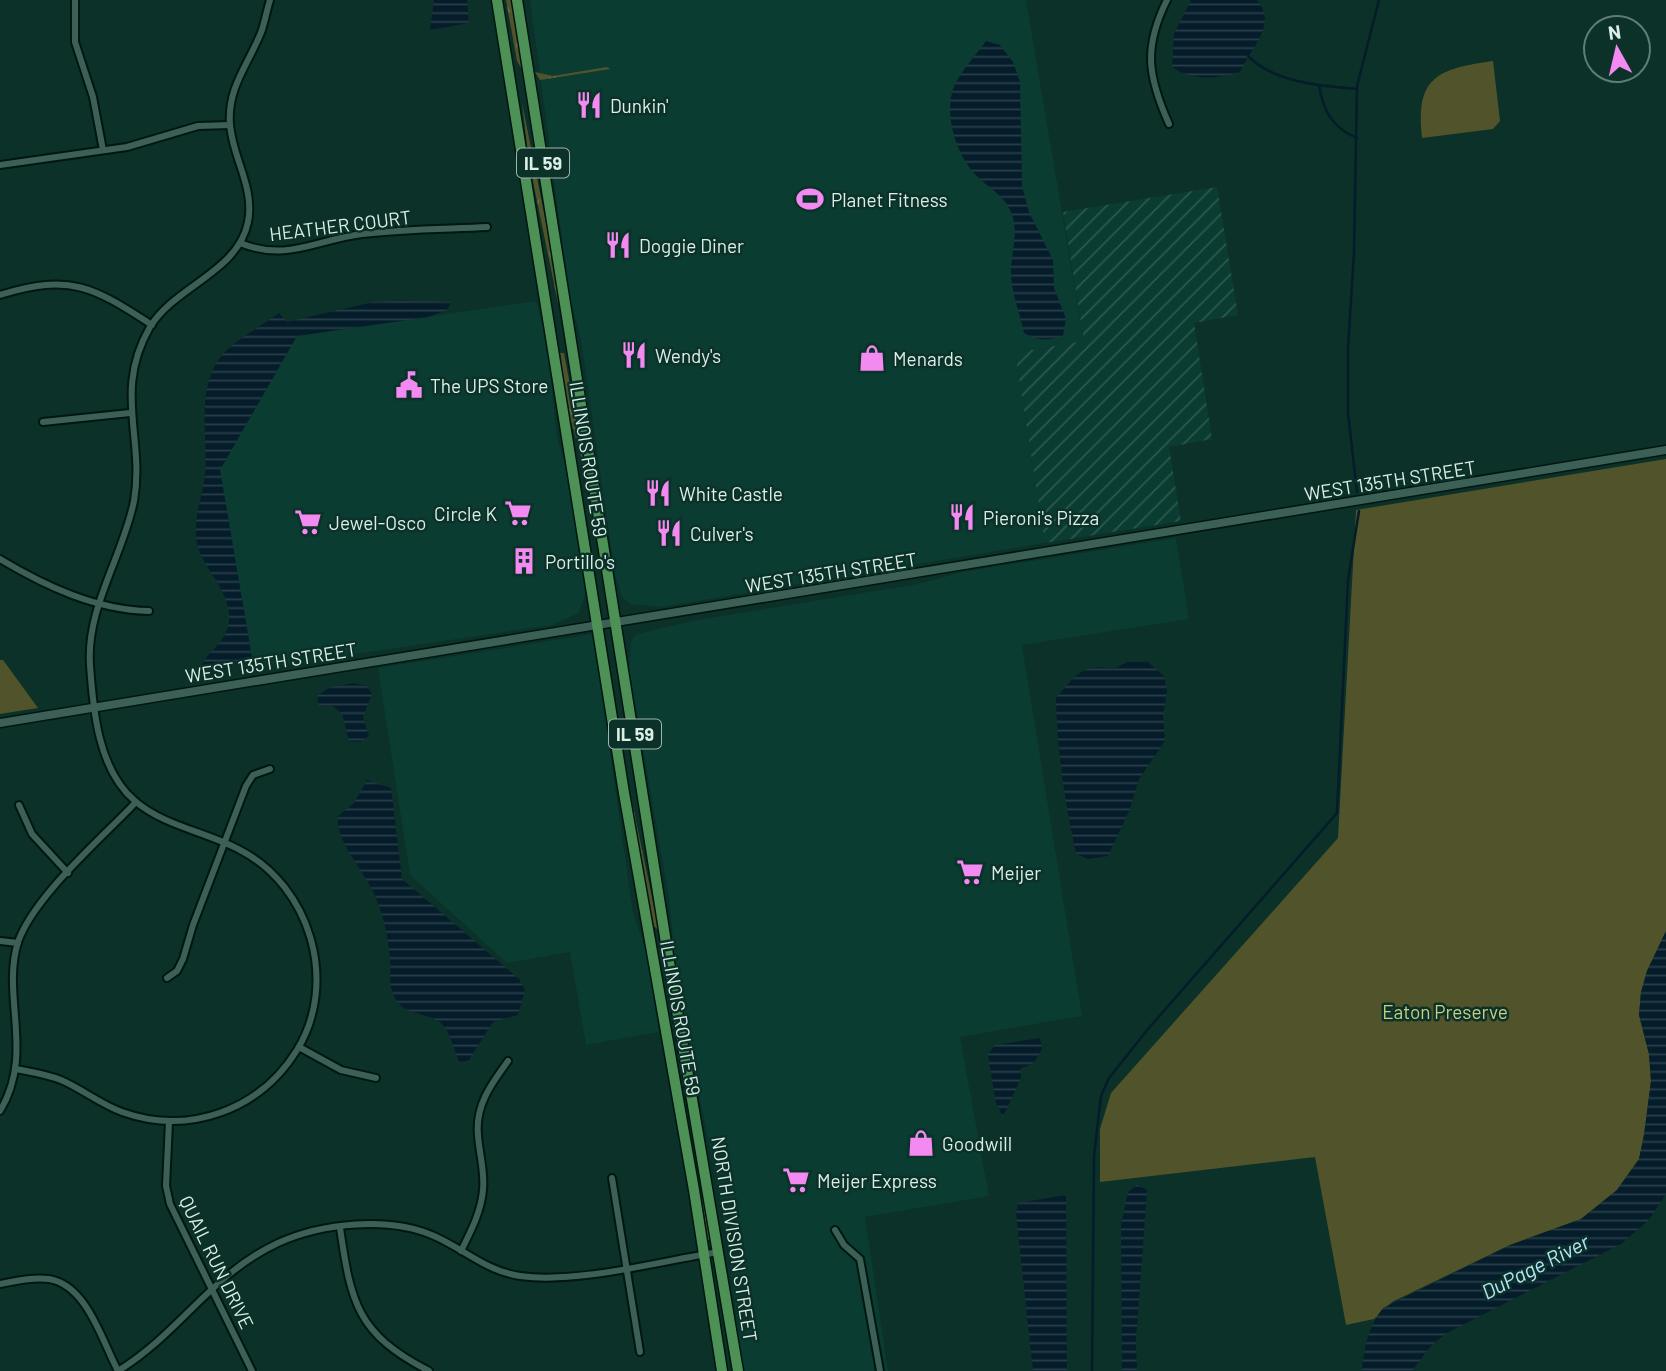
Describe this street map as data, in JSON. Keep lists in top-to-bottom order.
{
  "streets": {
    "main road": ["IL 59", "ILLINOIS ROUTE 59", "NORTH DIVISION STREET"],
    "street": ["HEATHER COURT", "WEST 135TH STREET", "QUAIL RUN DRIVE"]
  },
  "crossings": [
    ["ILLINOIS ROUTE 59", "WEST 135TH STREET"],
    ["ILLINOIS ROUTE 59", "NORTH DIVISION STREET"]
  ],
  "water": ["DuPage River"],
  "parks": ["Eaton Preserve"],
  "places": {
    "restaurant": [
      "Dunkin'",
      "Doggie Diner",
      "Wendy's",
      "White Castle",
      "Pieroni's Pizza",
      "Culver's"
    ],
    "sports": ["Planet Fitness"],
    "shop": ["Menards", "Goodwill"],
    "public building": ["The UPS Store"],
    "supermarket": [
      "Circle K",
      "Jewel-Osco",
      "Meijer",
      "Meijer Express"
    ],
    "building": ["Portillo's"]
  },
  "north": "top"
}
